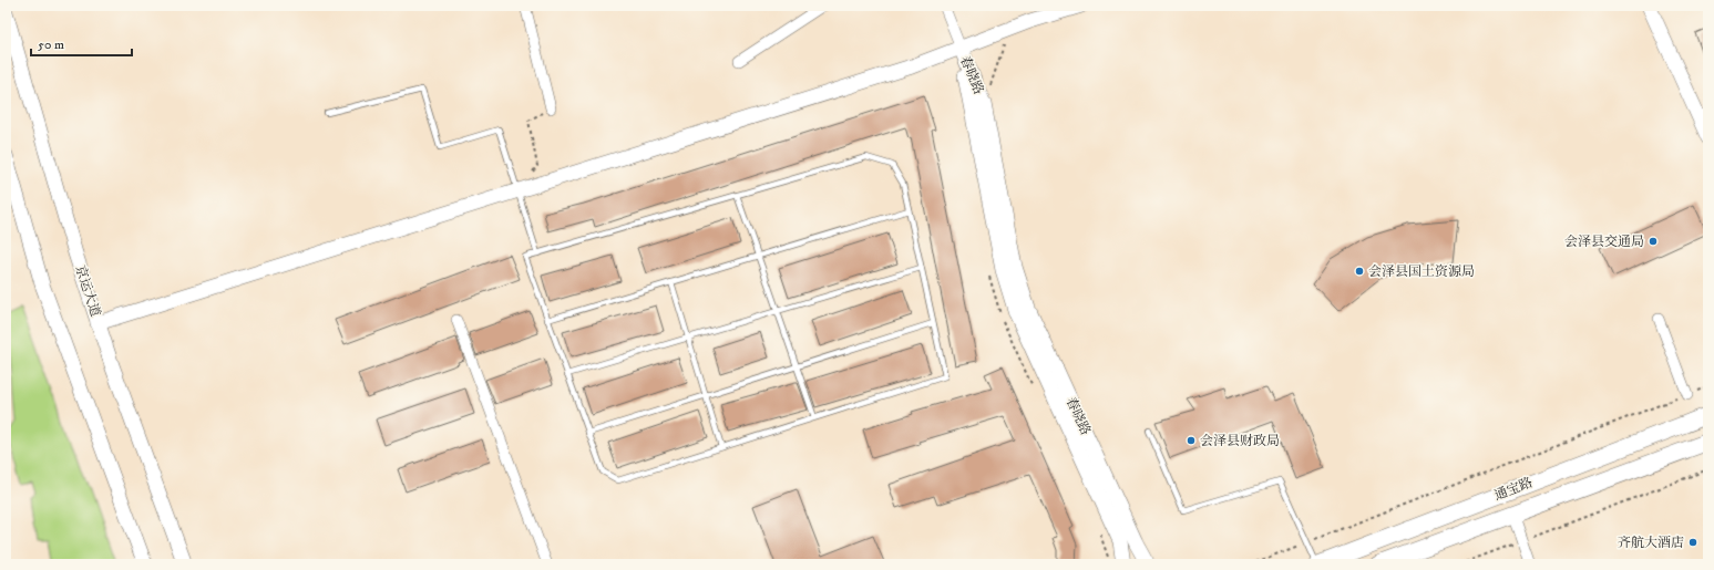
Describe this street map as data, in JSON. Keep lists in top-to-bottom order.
{
  "streets": {
    "main road": ["通宝路"],
    "street": ["春晓路", "京运大道"]
  },
  "places": [
    "会泽县交通局",
    "会泽县国土资源局",
    "会泽县财政局",
    "齐航大酒店"
  ],
  "scale_bar": "50 m"
}
